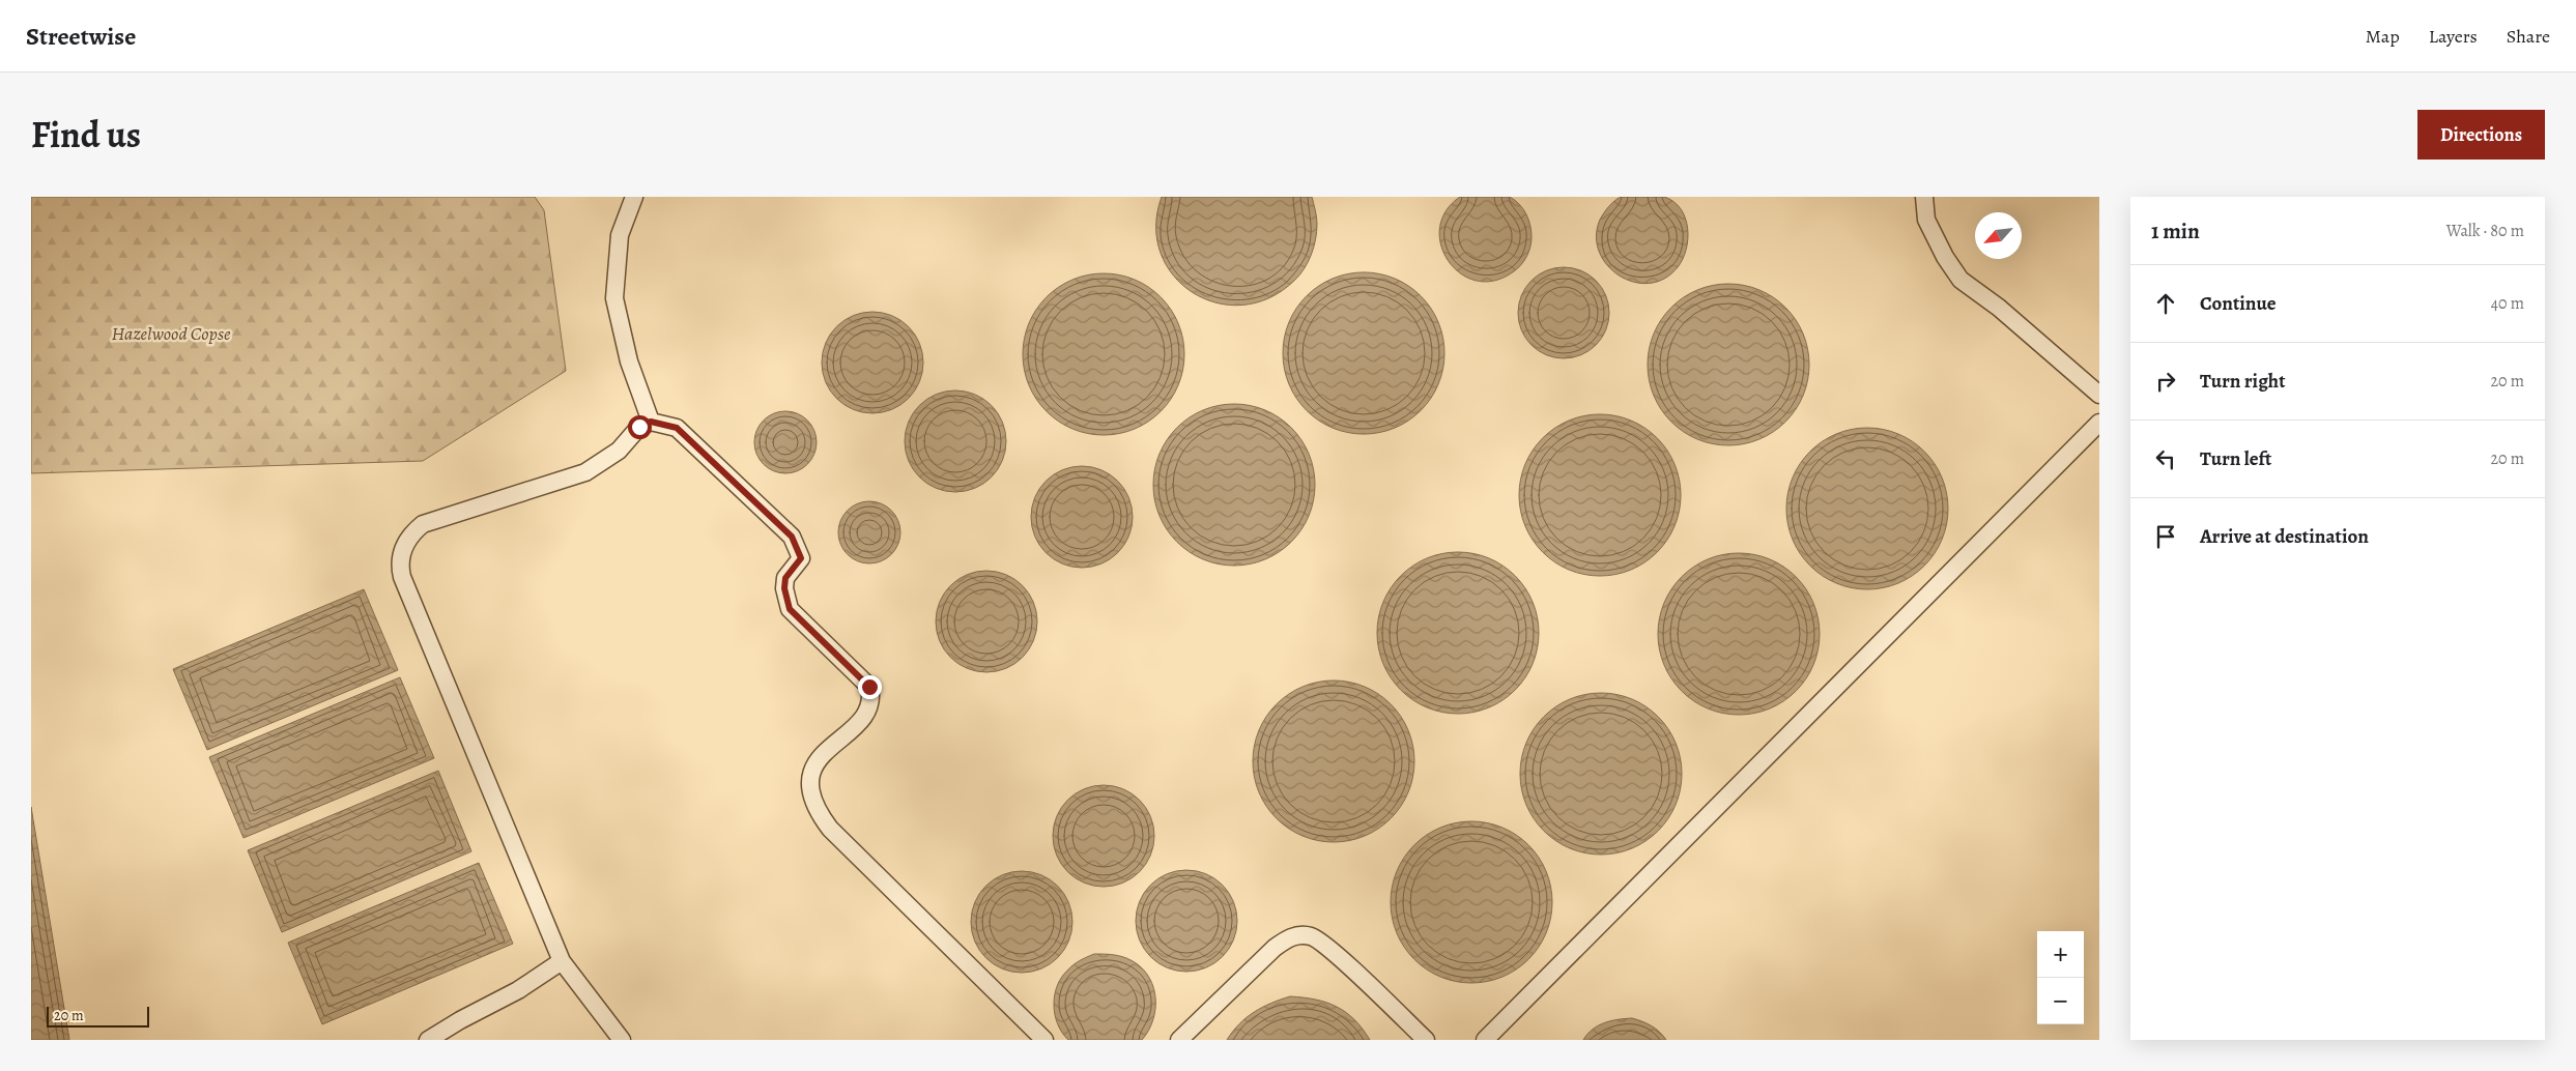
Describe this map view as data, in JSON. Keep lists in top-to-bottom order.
{
  "parks": ["Hazelwood Copse"],
  "scale_bar": "20 m",
  "north": "bottom left",
  "page": {
    "header": "Streetwise",
    "nav": ["Map", "Layers", "Share"],
    "title": "Find us",
    "buttons": "Directions",
    "heading": ["1 min", "Walk · 80 m"],
    "list": [
      ["Continue", "40 m"],
      ["Turn right", "20 m"],
      ["Turn left", "20 m"],
      "Arrive at destination"
    ],
    "map_buttons": ["+", "−"],
    "scale": "20 m"
  }
}
